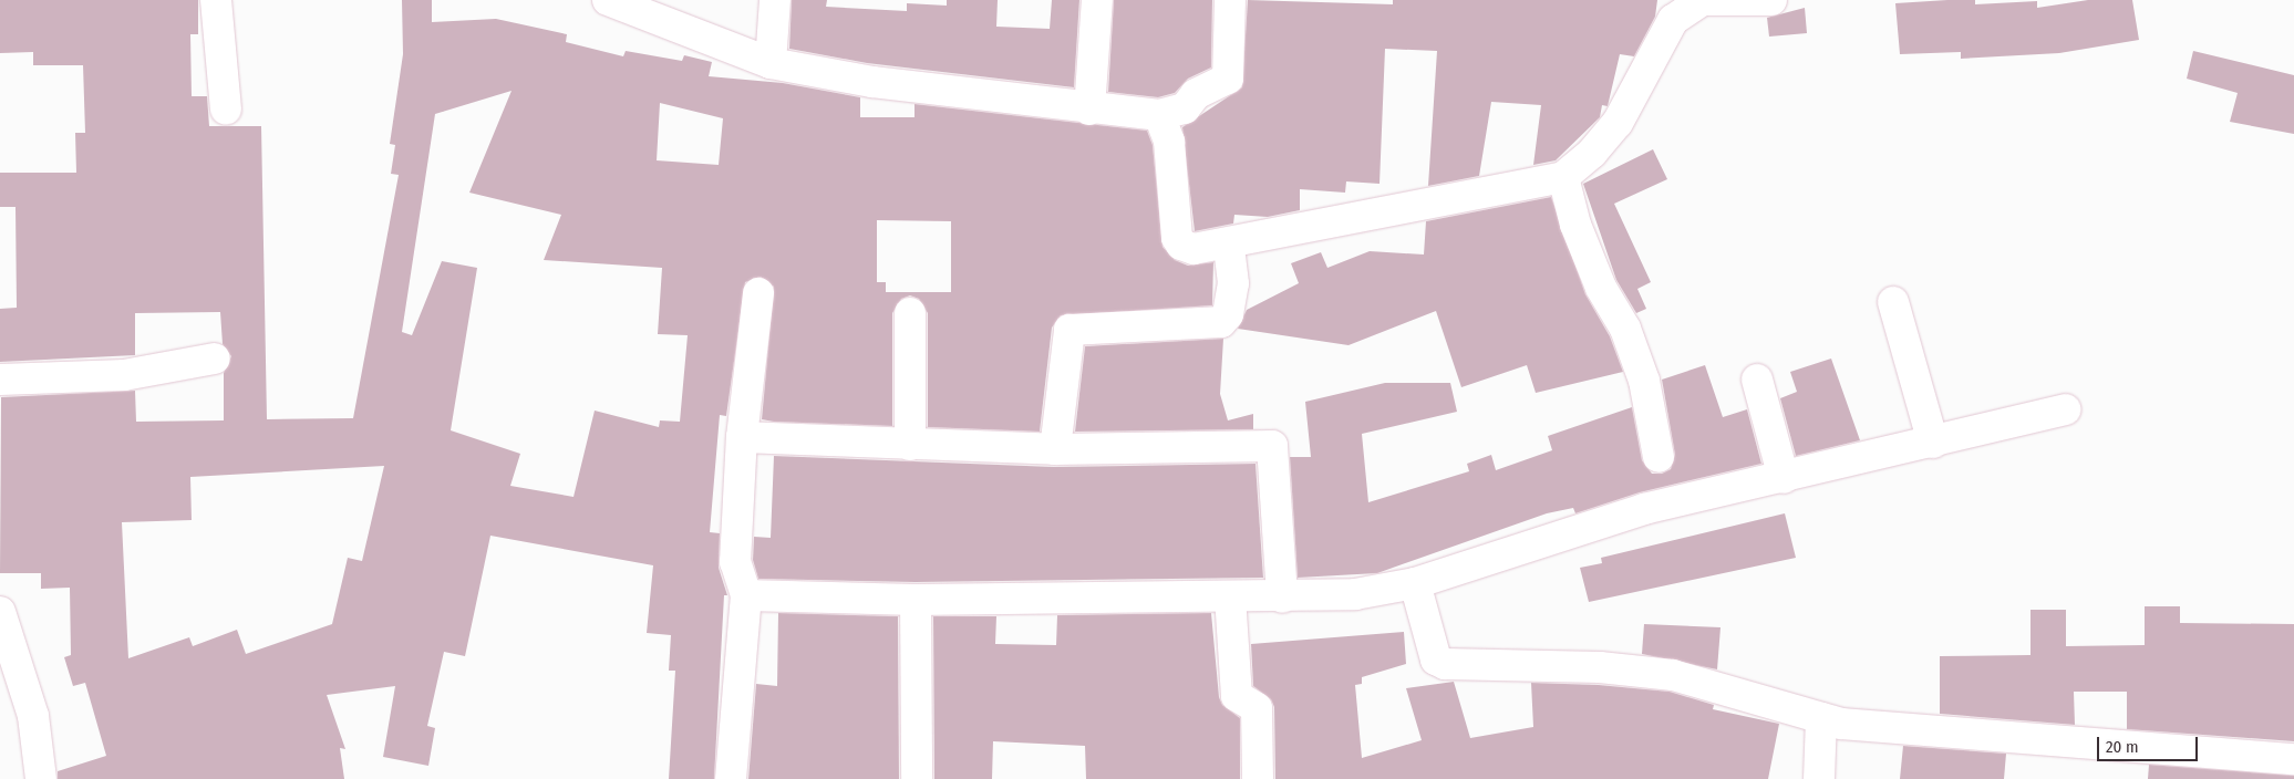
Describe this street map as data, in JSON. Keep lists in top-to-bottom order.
{
  "scale_bar": "20 m"
}
